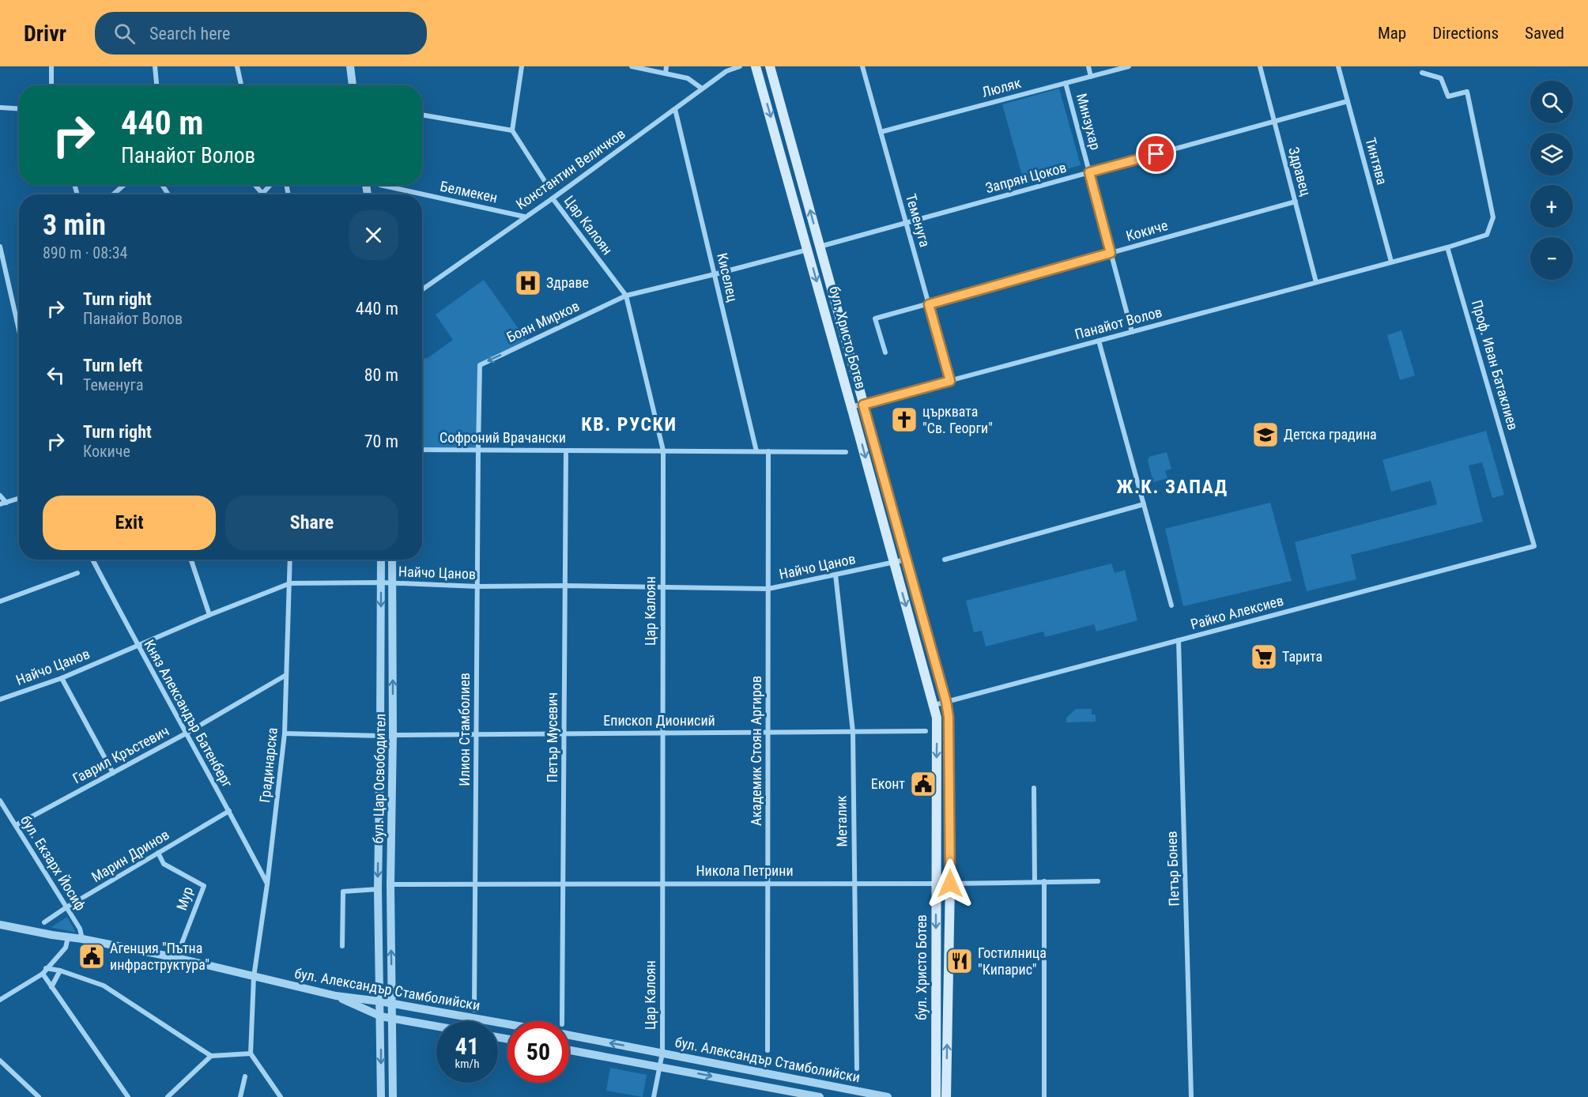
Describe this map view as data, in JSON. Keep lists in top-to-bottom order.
{
  "streets": {
    "main road": ["бул. Христо Ботев"],
    "street": [
      "Люляк",
      "Минзухар",
      "Тинтява",
      "Константин Величков",
      "Здравец",
      "Запрян Цоков",
      "Белмекен",
      "Теменуга",
      "Цар Калоян",
      "Кокиче",
      "Киселец",
      "Боян Мирков",
      "Панайот Волов",
      "Проф. Иван Батаклиев",
      "Софроний Врачански",
      "Найчо Цанов",
      "Райко Алексиев",
      "Княз Александър Батенберг",
      "Епископ Дионисий",
      "Илион Стамболиев",
      "Петър Мусевич",
      "Академик Стоян Аргиров",
      "Гаврил Кръстевич",
      "Градинарска",
      "бул. Цар Освободител",
      "Металик",
      "Марин Дринов",
      "бул. Екзарх Йосиф",
      "Петър Бонев",
      "Никола Петрини",
      "Мур",
      "бул. Александър Стамболийски"
    ]
  },
  "crossings": [
    ["Люляк", "Минзухар"],
    ["Люляк", "Теменуга"],
    ["Минзухар", "Запрян Цоков"],
    ["Минзухар", "Кокиче"],
    ["Минзухар", "Панайот Волов"],
    ["Тинтява", "Запрян Цоков"],
    ["Тинтява", "Панайот Волов"],
    ["Константин Величков", "Белмекен"],
    ["Константин Величков", "Цар Калоян"],
    ["Константин Величков", "Киселец"],
    ["Здравец", "Запрян Цоков"],
    ["Здравец", "Кокиче"],
    ["Здравец", "Панайот Волов"],
    ["Запрян Цоков", "Теменуга"],
    ["Запрян Цоков", "бул. Христо Ботев"],
    ["Теменуга", "Кокиче"],
    ["Теменуга", "Панайот Волов"],
    ["Цар Калоян", "Боян Мирков"],
    ["Цар Калоян", "Софроний Врачански"],
    ["Цар Калоян", "Найчо Цанов"],
    ["Цар Калоян", "Епископ Дионисий"],
    ["Цар Калоян", "Никола Петрини"],
    ["Цар Калоян", "бул. Александър Стамболийски"],
    ["Киселец", "Боян Мирков"],
    ["Киселец", "Софроний Врачански"],
    ["Боян Мирков", "бул. Христо Ботев"],
    ["Боян Мирков", "Софроний Врачански"],
    ["Боян Мирков", "Илион Стамболиев"],
    ["Панайот Волов", "бул. Христо Ботев"],
    ["бул. Христо Ботев", "Найчо Цанов"],
    ["бул. Христо Ботев", "Райко Алексиев"],
    ["бул. Христо Ботев", "Никола Петрини"],
    ["Проф. Иван Батаклиев", "Райко Алексиев"],
    ["Софроний Врачански", "Илион Стамболиев"],
    ["Софроний Врачански", "Петър Мусевич"],
    ["Софроний Врачански", "Академик Стоян Аргиров"],
    ["Найчо Цанов", "Княз Александър Батенберг"],
    ["Найчо Цанов", "Илион Стамболиев"],
    ["Найчо Цанов", "Петър Мусевич"],
    ["Найчо Цанов", "Академик Стоян Аргиров"],
    ["Найчо Цанов", "Градинарска"],
    ["Найчо Цанов", "бул. Цар Освободител"],
    ["Найчо Цанов", "Металик"],
    ["Райко Алексиев", "Петър Бонев"],
    ["Княз Александър Батенберг", "Гаврил Кръстевич"],
    ["Княз Александър Батенберг", "Градинарска"],
    ["Княз Александър Батенберг", "Марин Дринов"],
    ["Епископ Дионисий", "Илион Стамболиев"],
    ["Епископ Дионисий", "Петър Мусевич"],
    ["Епископ Дионисий", "Академик Стоян Аргиров"],
    ["Епископ Дионисий", "бул. Цар Освободител"],
    ["Епископ Дионисий", "Металик"],
    ["Илион Стамболиев", "Никола Петрини"],
    ["Петър Мусевич", "Никола Петрини"],
    ["Академик Стоян Аргиров", "Никола Петрини"],
    ["Гаврил Кръстевич", "Градинарска"],
    ["Гаврил Кръстевич", "бул. Екзарх Йосиф"],
    ["Градинарска", "бул. Александър Стамболийски"],
    ["бул. Цар Освободител", "Никола Петрини"],
    ["бул. Цар Освободител", "бул. Александър Стамболийски"],
    ["Металик", "Никола Петрини"],
    ["Марин Дринов", "бул. Екзарх Йосиф"],
    ["Марин Дринов", "Мур"],
    ["бул. Екзарх Йосиф", "бул. Александър Стамболийски"]
  ],
  "one_way": ["Боян Мирков"],
  "districts": ["КВ. РУСКИ", "Ж.К. ЗАПАД"],
  "places": {
    "hospital": ["Здраве"],
    "church": ["църквата \"Св. Георги\""],
    "school or university": ["Детска градина"],
    "supermarket": ["Тарита"],
    "public building": ["Еконт", "Агенция \"Пътна инфраструктура\""],
    "restaurant": ["Гостилница \"Кипарис\""]
  },
  "page": {
    "header": "Drivr",
    "search": "Search here",
    "nav": ["Map", "Directions", "Saved"],
    "map_buttons": ["+", "−"],
    "turn": ["440 m", "Панайот Волов"],
    "heading": ["3 min", "890 m · 08:34"],
    "list": [
      {
        "name": "Turn right",
        "note": "Панайот Волов",
        "value": "440 m"
      },
      {
        "name": "Turn left",
        "note": "Теменуга",
        "value": "80 m"
      },
      {
        "name": "Turn right",
        "note": "Кокиче",
        "value": "70 m"
      }
    ],
    "buttons": ["Exit", "Share"],
    "speed": "41 km/h",
    "limit": "50"
  }
}
